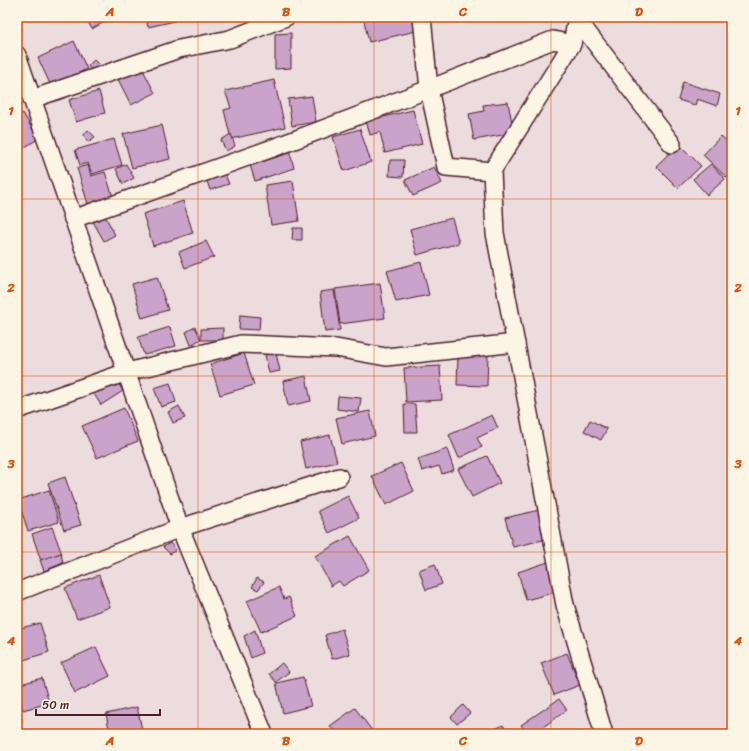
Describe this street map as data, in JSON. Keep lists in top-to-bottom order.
{
  "scale_bar": "50 m",
  "grid": {
    "columns": [
      "A",
      "B",
      "C",
      "D"
    ],
    "rows": [
      "1",
      "2",
      "3",
      "4"
    ]
  }
}
